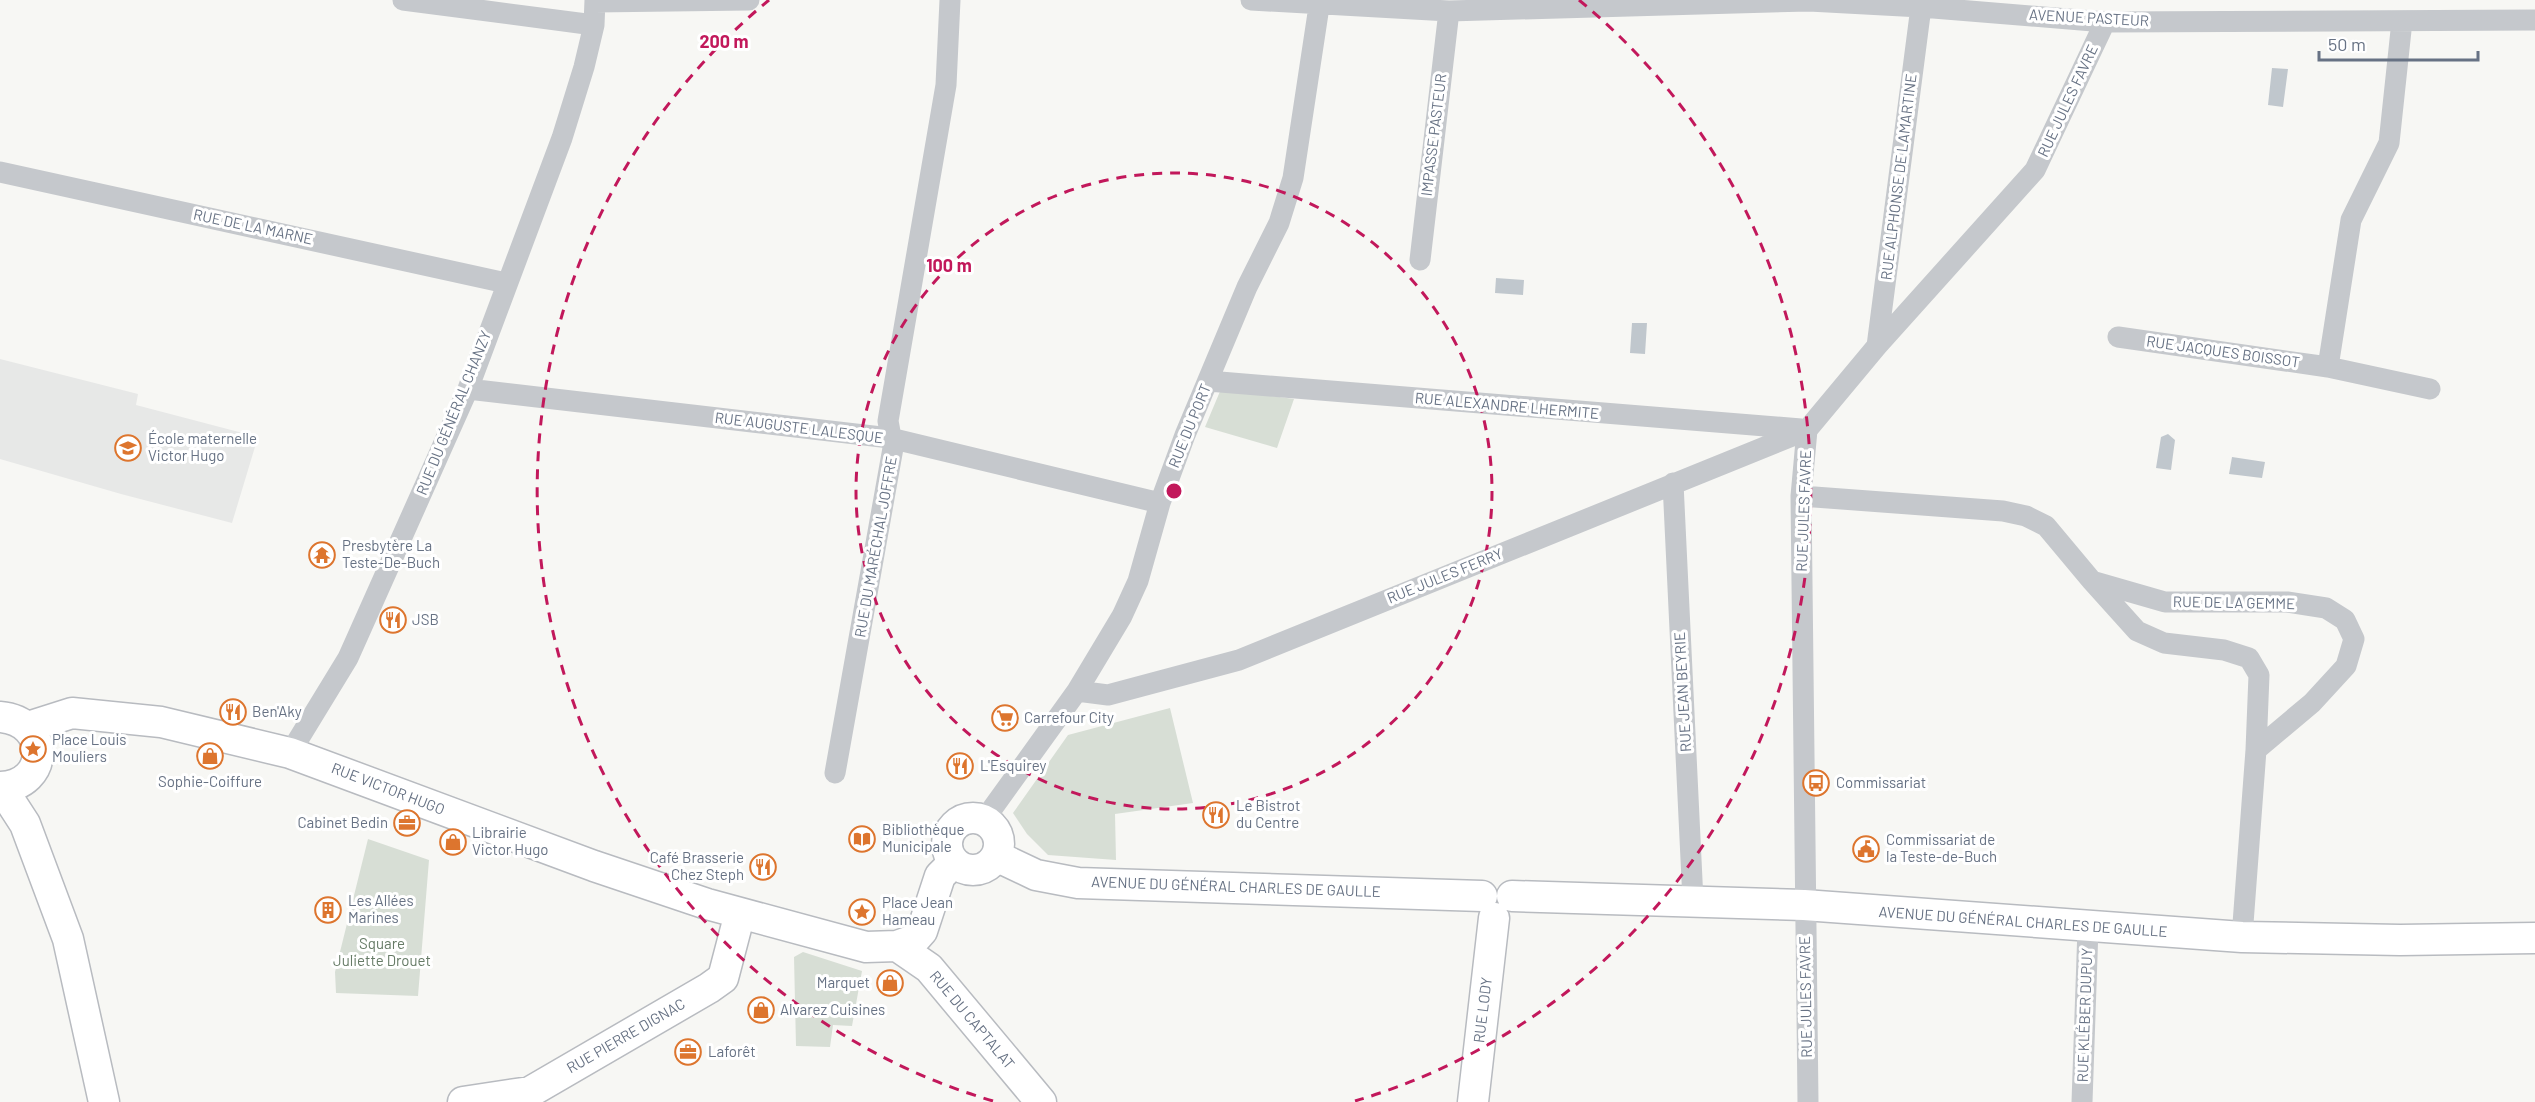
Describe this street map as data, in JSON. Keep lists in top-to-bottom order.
{
  "streets": {
    "street": [
      "AVENUE PASTEUR",
      "RUE JULES FAVRE",
      "IMPASSE PASTEUR",
      "RUE ALPHONSE DE LAMARTINE",
      "RUE DE LA MARNE",
      "RUE JACQUES BOISSOT",
      "RUE ALEXANDRE LHERMITE",
      "RUE DU GÉNÉRAL CHANZY",
      "RUE DU PORT",
      "RUE AUGUSTE LALESQUE",
      "RUE DU MARÉCHAL JOFFRE",
      "RUE JULES FERRY",
      "RUE DE LA GEMME",
      "RUE JEAN BEYRIE",
      "RUE VICTOR HUGO",
      "AVENUE DU GÉNÉRAL CHARLES DE GAULLE",
      "RUE LODY",
      "RUE KLÉBER DUPUY",
      "RUE DU CAPTALAT",
      "RUE PIERRE DIGNAC"
    ]
  },
  "crossings": [
    ["AVENUE PASTEUR", "RUE JULES FAVRE"],
    ["AVENUE PASTEUR", "IMPASSE PASTEUR"],
    ["AVENUE PASTEUR", "RUE ALPHONSE DE LAMARTINE"],
    ["AVENUE PASTEUR", "RUE DU PORT"],
    ["RUE JULES FAVRE", "RUE ALPHONSE DE LAMARTINE"],
    ["RUE JULES FAVRE", "RUE ALEXANDRE LHERMITE"],
    ["RUE JULES FAVRE", "RUE JULES FERRY"],
    ["RUE JULES FAVRE", "AVENUE DU GÉNÉRAL CHARLES DE GAULLE"],
    ["RUE DE LA MARNE", "RUE DU GÉNÉRAL CHANZY"],
    ["RUE ALEXANDRE LHERMITE", "RUE DU PORT"],
    ["RUE ALEXANDRE LHERMITE", "RUE JULES FERRY"],
    ["RUE DU GÉNÉRAL CHANZY", "RUE AUGUSTE LALESQUE"],
    ["RUE DU GÉNÉRAL CHANZY", "RUE VICTOR HUGO"],
    ["RUE DU PORT", "RUE AUGUSTE LALESQUE"],
    ["RUE DU PORT", "RUE JULES FERRY"],
    ["RUE DU PORT", "AVENUE DU GÉNÉRAL CHARLES DE GAULLE"],
    ["RUE AUGUSTE LALESQUE", "RUE DU MARÉCHAL JOFFRE"],
    ["RUE JULES FERRY", "RUE JEAN BEYRIE"],
    ["RUE JEAN BEYRIE", "AVENUE DU GÉNÉRAL CHARLES DE GAULLE"],
    ["RUE VICTOR HUGO", "RUE PIERRE DIGNAC"],
    ["AVENUE DU GÉNÉRAL CHARLES DE GAULLE", "RUE LODY"],
    ["AVENUE DU GÉNÉRAL CHARLES DE GAULLE", "RUE KLÉBER DUPUY"]
  ],
  "parks": ["Square Juliette Drouet"],
  "places": {
    "school or university": ["École maternelle Victor Hugo"],
    "temple": ["Presbytère La Teste-De-Buch"],
    "restaurant": [
      "JSB",
      "Ben'Aky",
      "L'Esquirey",
      "Le Bistrot du Centre",
      "Café Brasserie Chez Steph"
    ],
    "supermarket": ["Carrefour City"],
    "place": ["Place Louis Mouliers", "Place Jean Hameau"],
    "shop": [
      "Sophie-Coiffure",
      "Librairie Victor Hugo",
      "Marquet",
      "Alvarez Cuisines"
    ],
    "bus stop": ["Commissariat"],
    "office": ["Cabinet Bedin", "Laforêt"],
    "library": ["Bibliothèque Municipale"],
    "public building": ["Commissariat de la Teste-de-Buch"],
    "building": ["Les Allées Marines"]
  },
  "scale_bar": "50 m",
  "rings": ["200 m", "100 m"]
}
